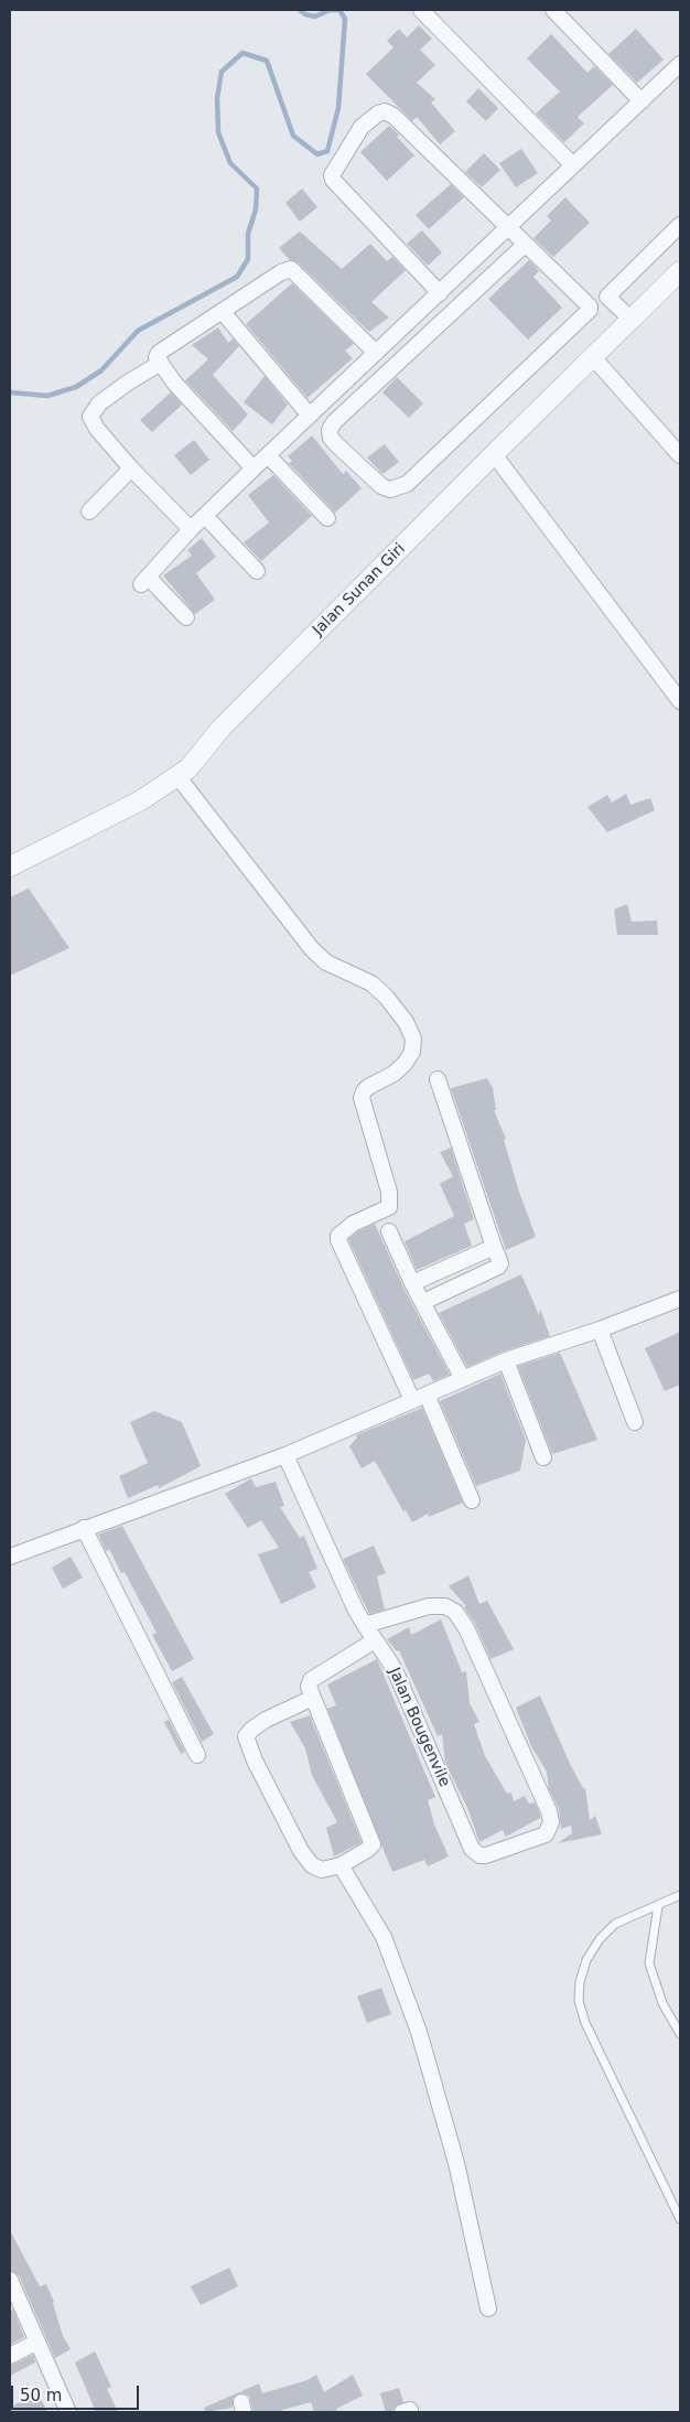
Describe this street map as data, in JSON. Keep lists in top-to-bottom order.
{
  "streets": {
    "street": ["Jalan Sunan Giri", "Jalan Bougenvile"]
  },
  "scale_bar": "50 m"
}
